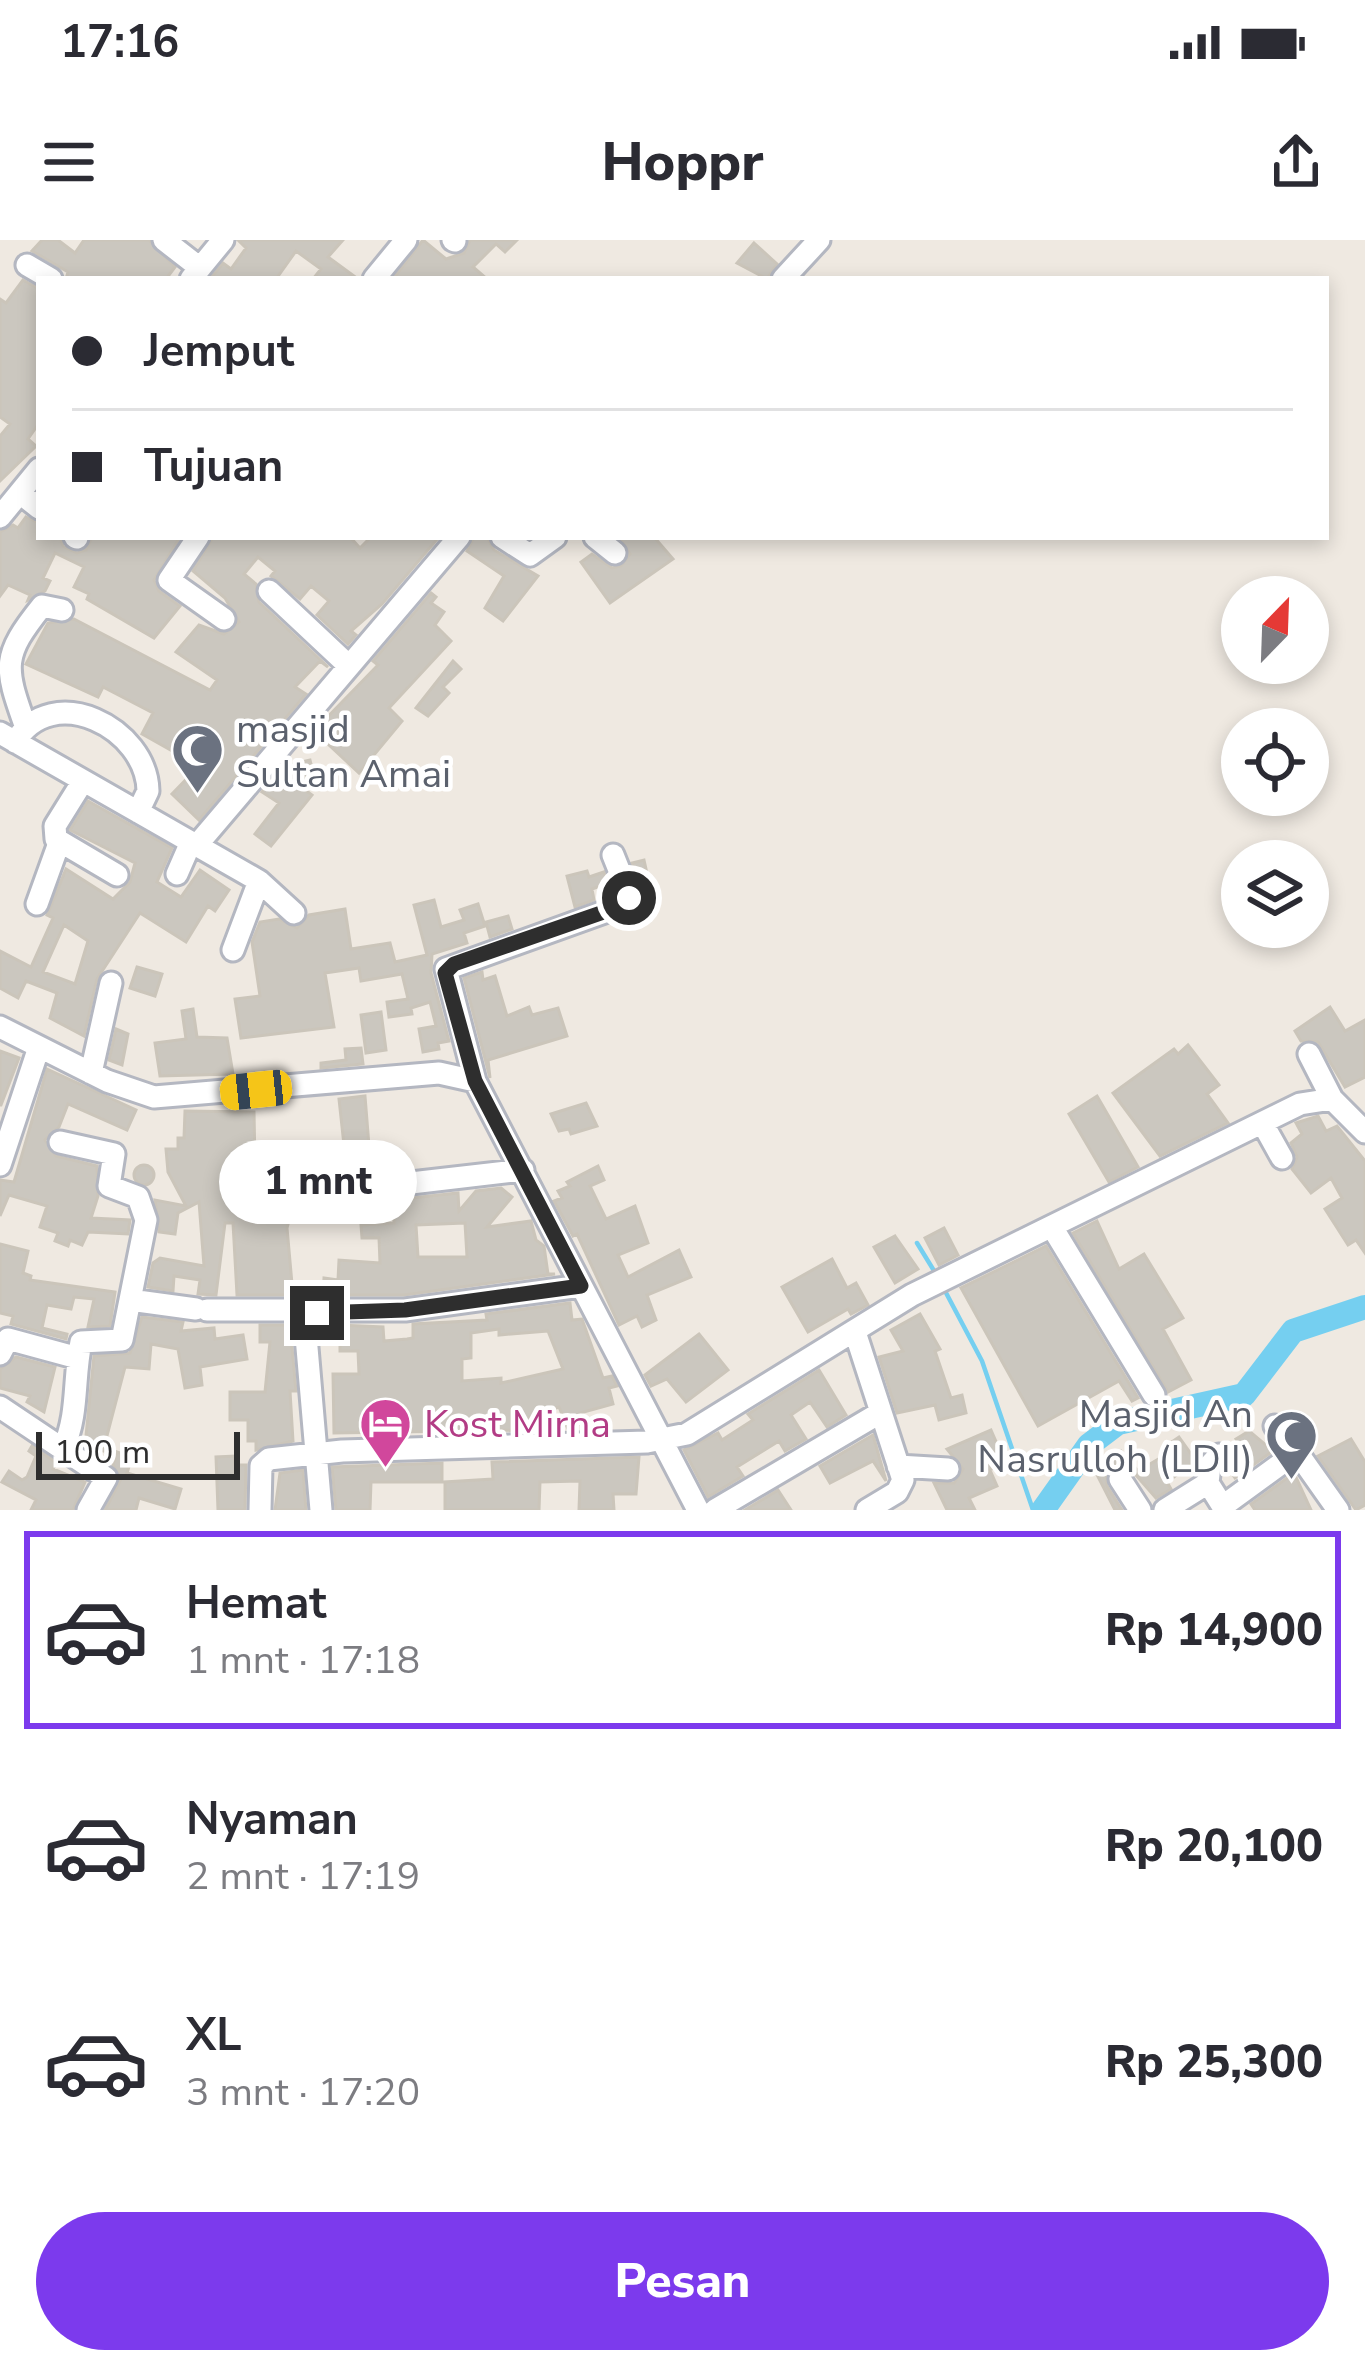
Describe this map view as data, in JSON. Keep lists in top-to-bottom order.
{
  "places": {
    "mosque": ["masjid Sultan Amai", "Masjid An Nasrulloh (LDII)"],
    "hotel": ["Kost Mirna"]
  },
  "scale_bar": "100 m",
  "north": "top right",
  "page": {
    "status": "17:16",
    "header": "Hoppr",
    "banner": ["Jemput", "Tujuan"],
    "bubble": "1 mnt",
    "scale": "100 m",
    "list": [
      {
        "name": "Hemat",
        "note": "1 mnt · 17:18",
        "value": "Rp 14,900"
      },
      {
        "name": "Nyaman",
        "note": "2 mnt · 17:19",
        "value": "Rp 20,100"
      },
      {
        "name": "XL",
        "note": "3 mnt · 17:20",
        "value": "Rp 25,300"
      }
    ],
    "buttons": "Pesan"
  }
}
